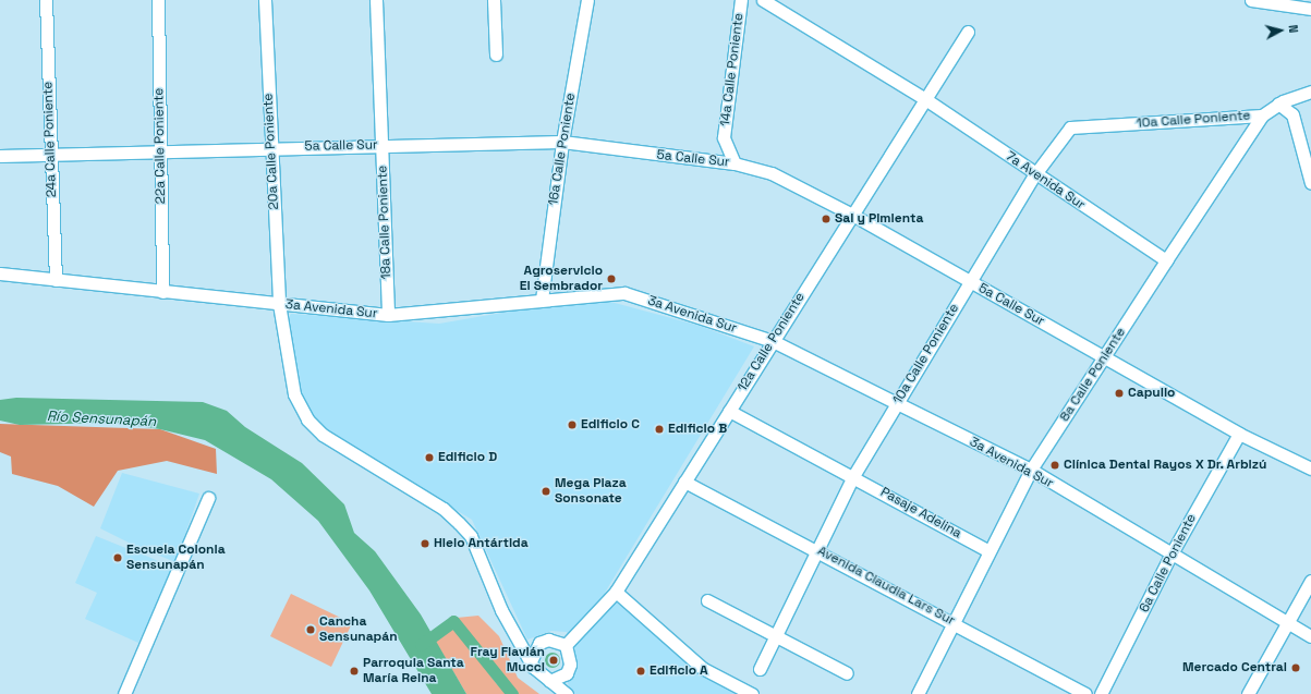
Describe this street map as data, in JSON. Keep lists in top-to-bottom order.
{
  "streets": {
    "street": [
      "14a Calle Poniente",
      "10a Calle Poniente",
      "24a Calle Poniente",
      "22a Calle Poniente",
      "5a Calle Sur",
      "16a Calle Poniente",
      "20a Calle Poniente",
      "7a Avenida Sur",
      "18a Calle Poniente",
      "3a Avenida Sur",
      "12a Calle Poniente",
      "8a Calle Poniente",
      "Pasaje Adelina",
      "6a Calle Poniente",
      "Avenida Claudia Lars Sur"
    ]
  },
  "crossings": [
    ["14a Calle Poniente", "5a Calle Sur"],
    ["10a Calle Poniente", "5a Calle Sur"],
    ["10a Calle Poniente", "7a Avenida Sur"],
    ["10a Calle Poniente", "3a Avenida Sur"],
    ["10a Calle Poniente", "8a Calle Poniente"],
    ["10a Calle Poniente", "Pasaje Adelina"],
    ["10a Calle Poniente", "Avenida Claudia Lars Sur"],
    ["24a Calle Poniente", "5a Calle Sur"],
    ["24a Calle Poniente", "3a Avenida Sur"],
    ["22a Calle Poniente", "5a Calle Sur"],
    ["22a Calle Poniente", "3a Avenida Sur"],
    ["5a Calle Sur", "16a Calle Poniente"],
    ["5a Calle Sur", "20a Calle Poniente"],
    ["5a Calle Sur", "18a Calle Poniente"],
    ["5a Calle Sur", "12a Calle Poniente"],
    ["5a Calle Sur", "8a Calle Poniente"],
    ["5a Calle Sur", "6a Calle Poniente"],
    ["16a Calle Poniente", "3a Avenida Sur"],
    ["20a Calle Poniente", "3a Avenida Sur"],
    ["20a Calle Poniente", "12a Calle Poniente"],
    ["7a Avenida Sur", "12a Calle Poniente"],
    ["7a Avenida Sur", "8a Calle Poniente"],
    ["18a Calle Poniente", "3a Avenida Sur"],
    ["3a Avenida Sur", "12a Calle Poniente"],
    ["3a Avenida Sur", "8a Calle Poniente"],
    ["3a Avenida Sur", "6a Calle Poniente"],
    ["12a Calle Poniente", "Pasaje Adelina"],
    ["12a Calle Poniente", "Avenida Claudia Lars Sur"],
    ["8a Calle Poniente", "Pasaje Adelina"],
    ["8a Calle Poniente", "Avenida Claudia Lars Sur"]
  ],
  "water": ["Río Sensunapán"],
  "places": [
    "Sal y Pimienta",
    "Agroservicio El Sembrador",
    "Capullo",
    "Edificio C",
    "Edificio B",
    "Edificio D",
    "Clínica Dental Rayos X Dr. Arbizú",
    "Mega Plaza Sonsonate",
    "Hielo Antártida",
    "Escuela Colonia Sensunapán",
    "Cancha Sensunapán",
    "Fray Flavián Mucci",
    "Mercado Central",
    "Parroquia Santa María Reina",
    "Edificio A"
  ],
  "north": "right"
}
